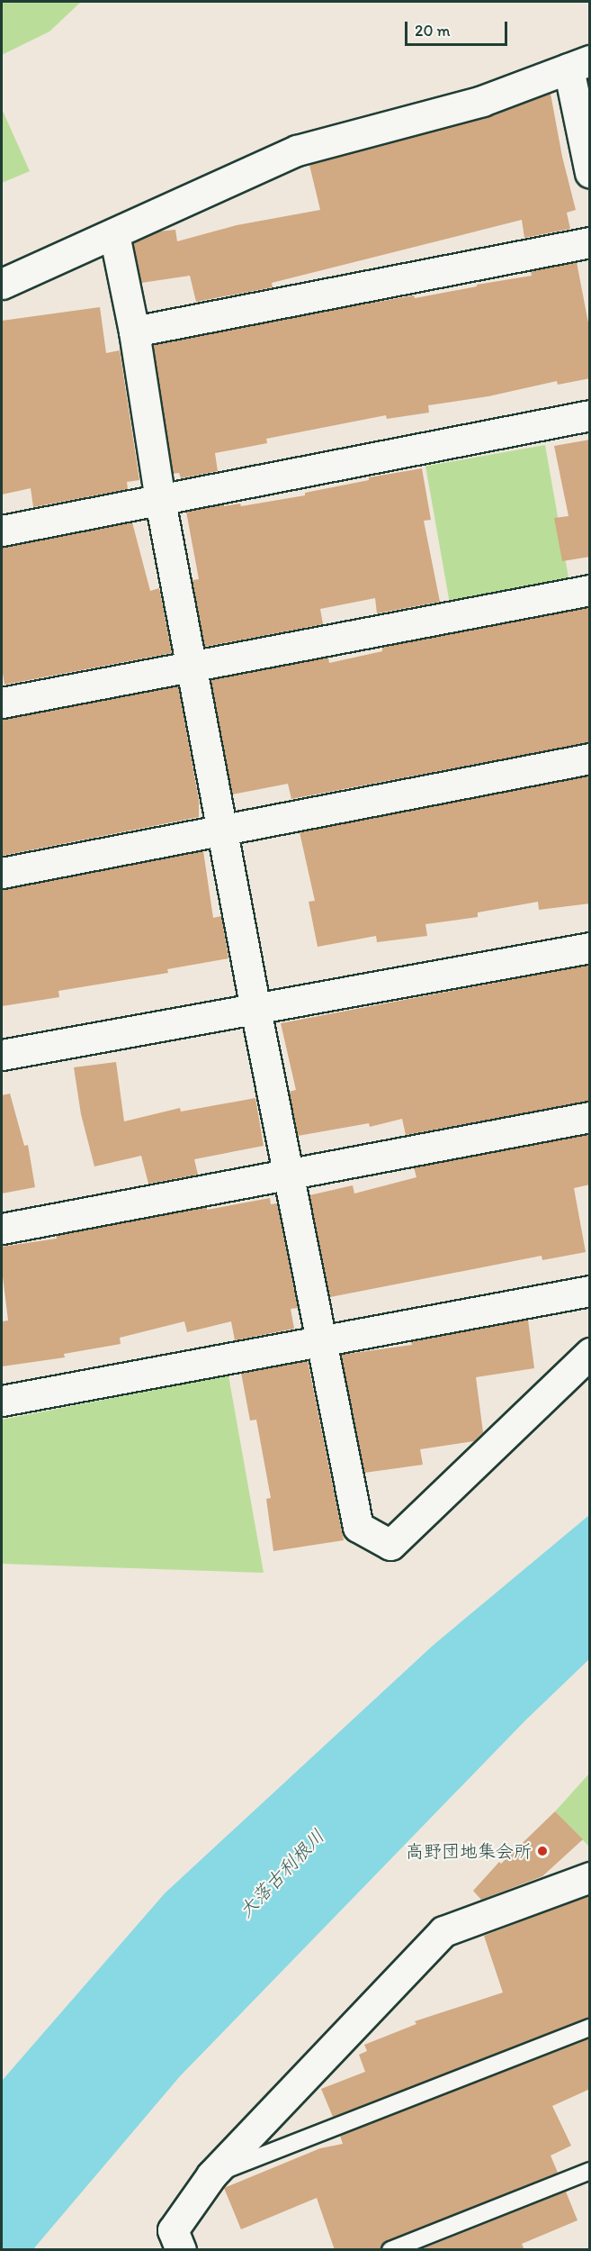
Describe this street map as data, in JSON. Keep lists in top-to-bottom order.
{
  "water": ["大落古利根川"],
  "places": ["高野団地集会所"],
  "scale_bar": "20 m"
}
